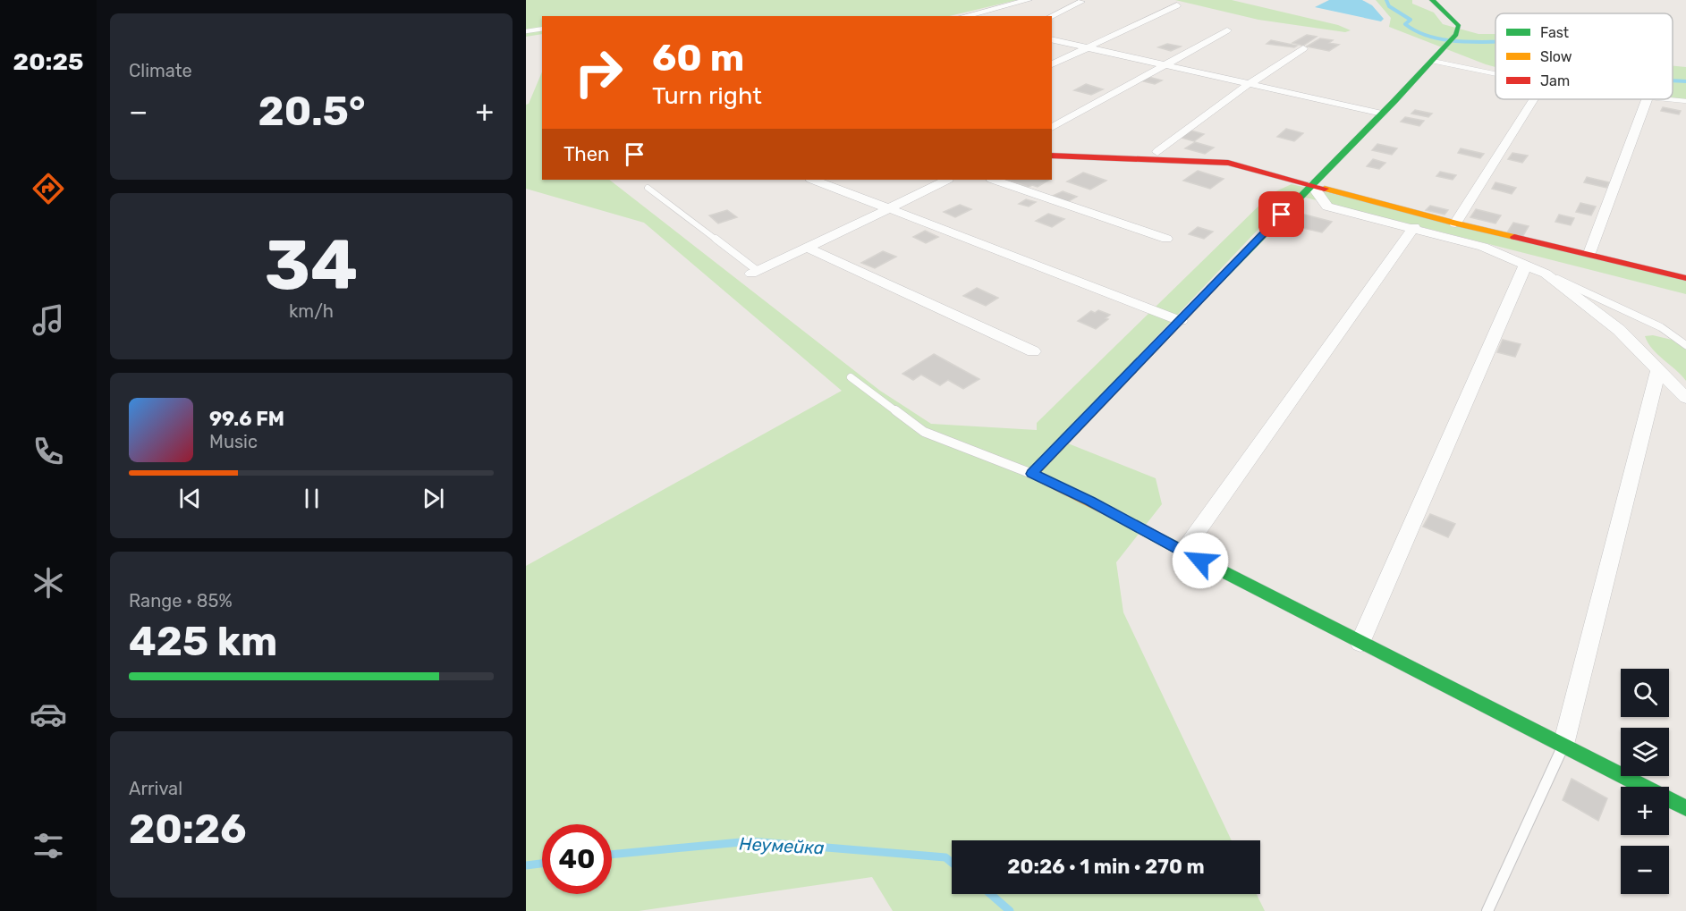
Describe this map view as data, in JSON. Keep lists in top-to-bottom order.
{
  "water": ["Неумейка"],
  "legend": ["Fast", "Slow", "Jam"],
  "page": {
    "tabs": "20:25",
    "tile": [
      "Climate",
      ["34", "km/h"],
      ["Range · 85%", "425 km"],
      ["Arrival", "20:26"]
    ],
    "turn": ["60 m", "Turn right"],
    "heat": ["−", "20.5°", "+"],
    "then": "Then",
    "song": ["99.6 FM", "Music"],
    "map_buttons": ["+", "−"],
    "limit": "40",
    "trip": "20:26 · 1 min · 270 m"
  }
}
